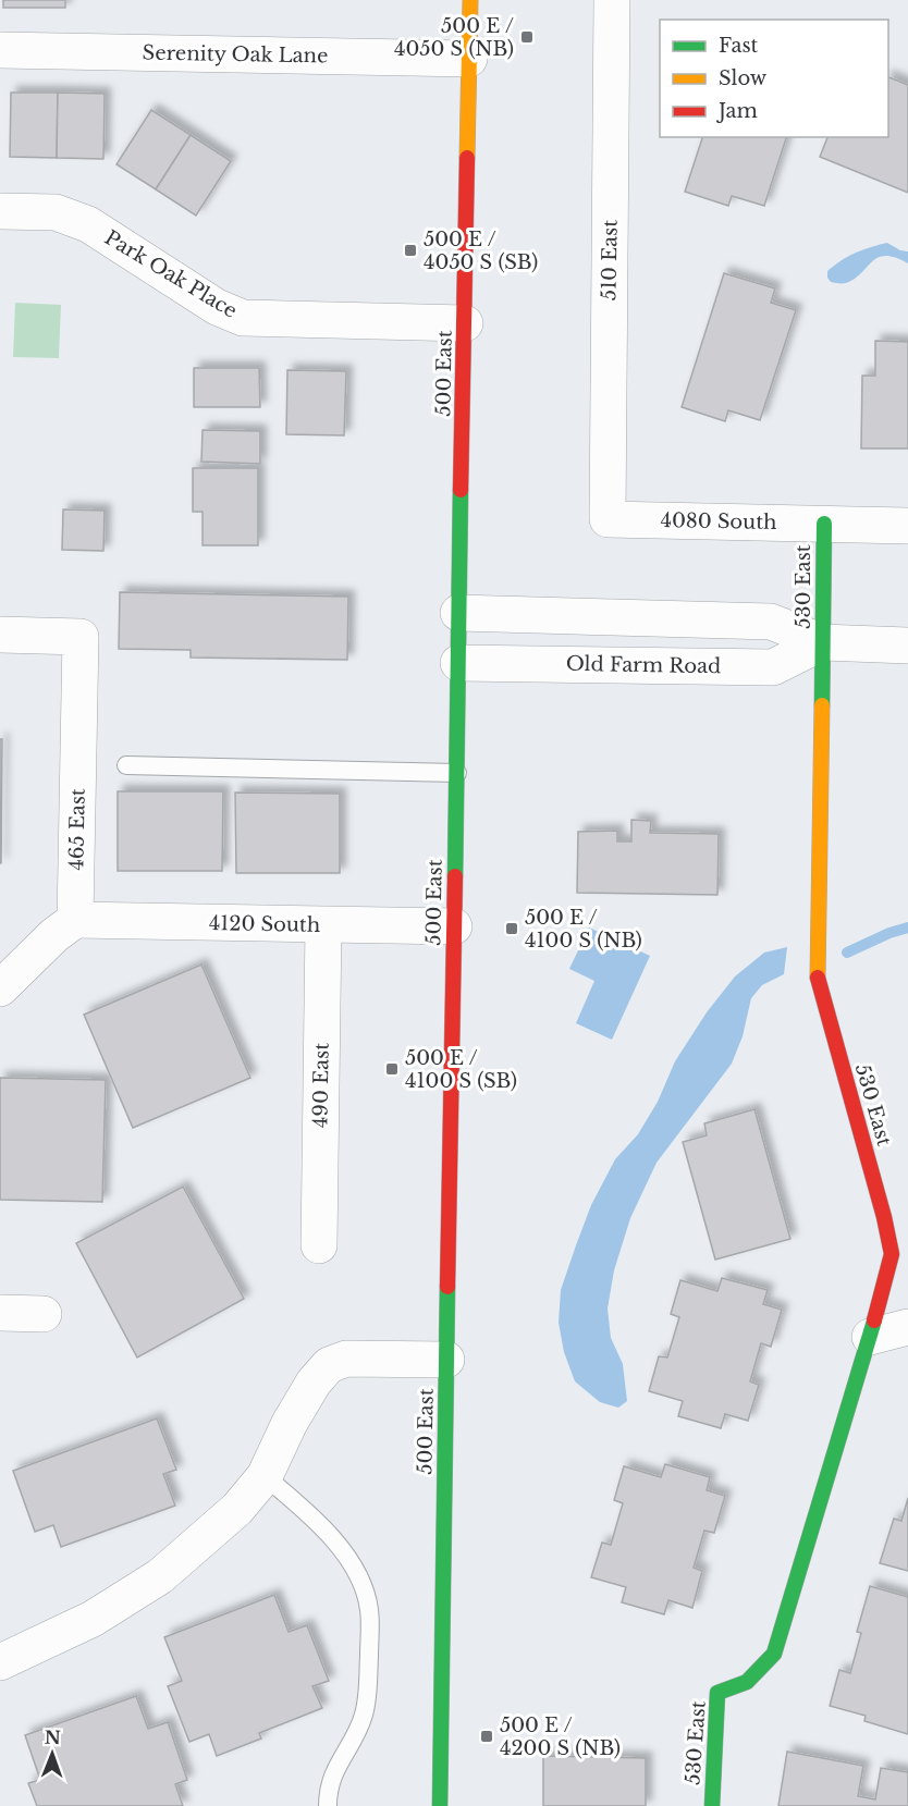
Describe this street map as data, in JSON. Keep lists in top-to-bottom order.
{
  "streets": {
    "street": [
      "Serenity Oak Lane",
      "510 East",
      "Park Oak Place",
      "500 East",
      "4080 South",
      "530 East",
      "Old Farm Road",
      "465 East",
      "4120 South",
      "490 East"
    ]
  },
  "crossings": [
    ["Serenity Oak Lane", "500 East"],
    ["510 East", "4080 South"],
    ["Park Oak Place", "500 East"],
    ["500 East", "Old Farm Road"],
    ["500 East", "4120 South"],
    ["4080 South", "530 East"],
    ["530 East", "Old Farm Road"],
    ["465 East", "4120 South"],
    ["4120 South", "490 East"]
  ],
  "places": {
    "transit": [
      "500 E / 4050 S (NB)",
      "500 E / 4050 S (SB)",
      "500 E / 4100 S (NB)",
      "500 E / 4100 S (SB)",
      "500 E / 4200 S (NB)"
    ]
  },
  "legend": ["Fast", "Slow", "Jam"],
  "north": "top"
}
